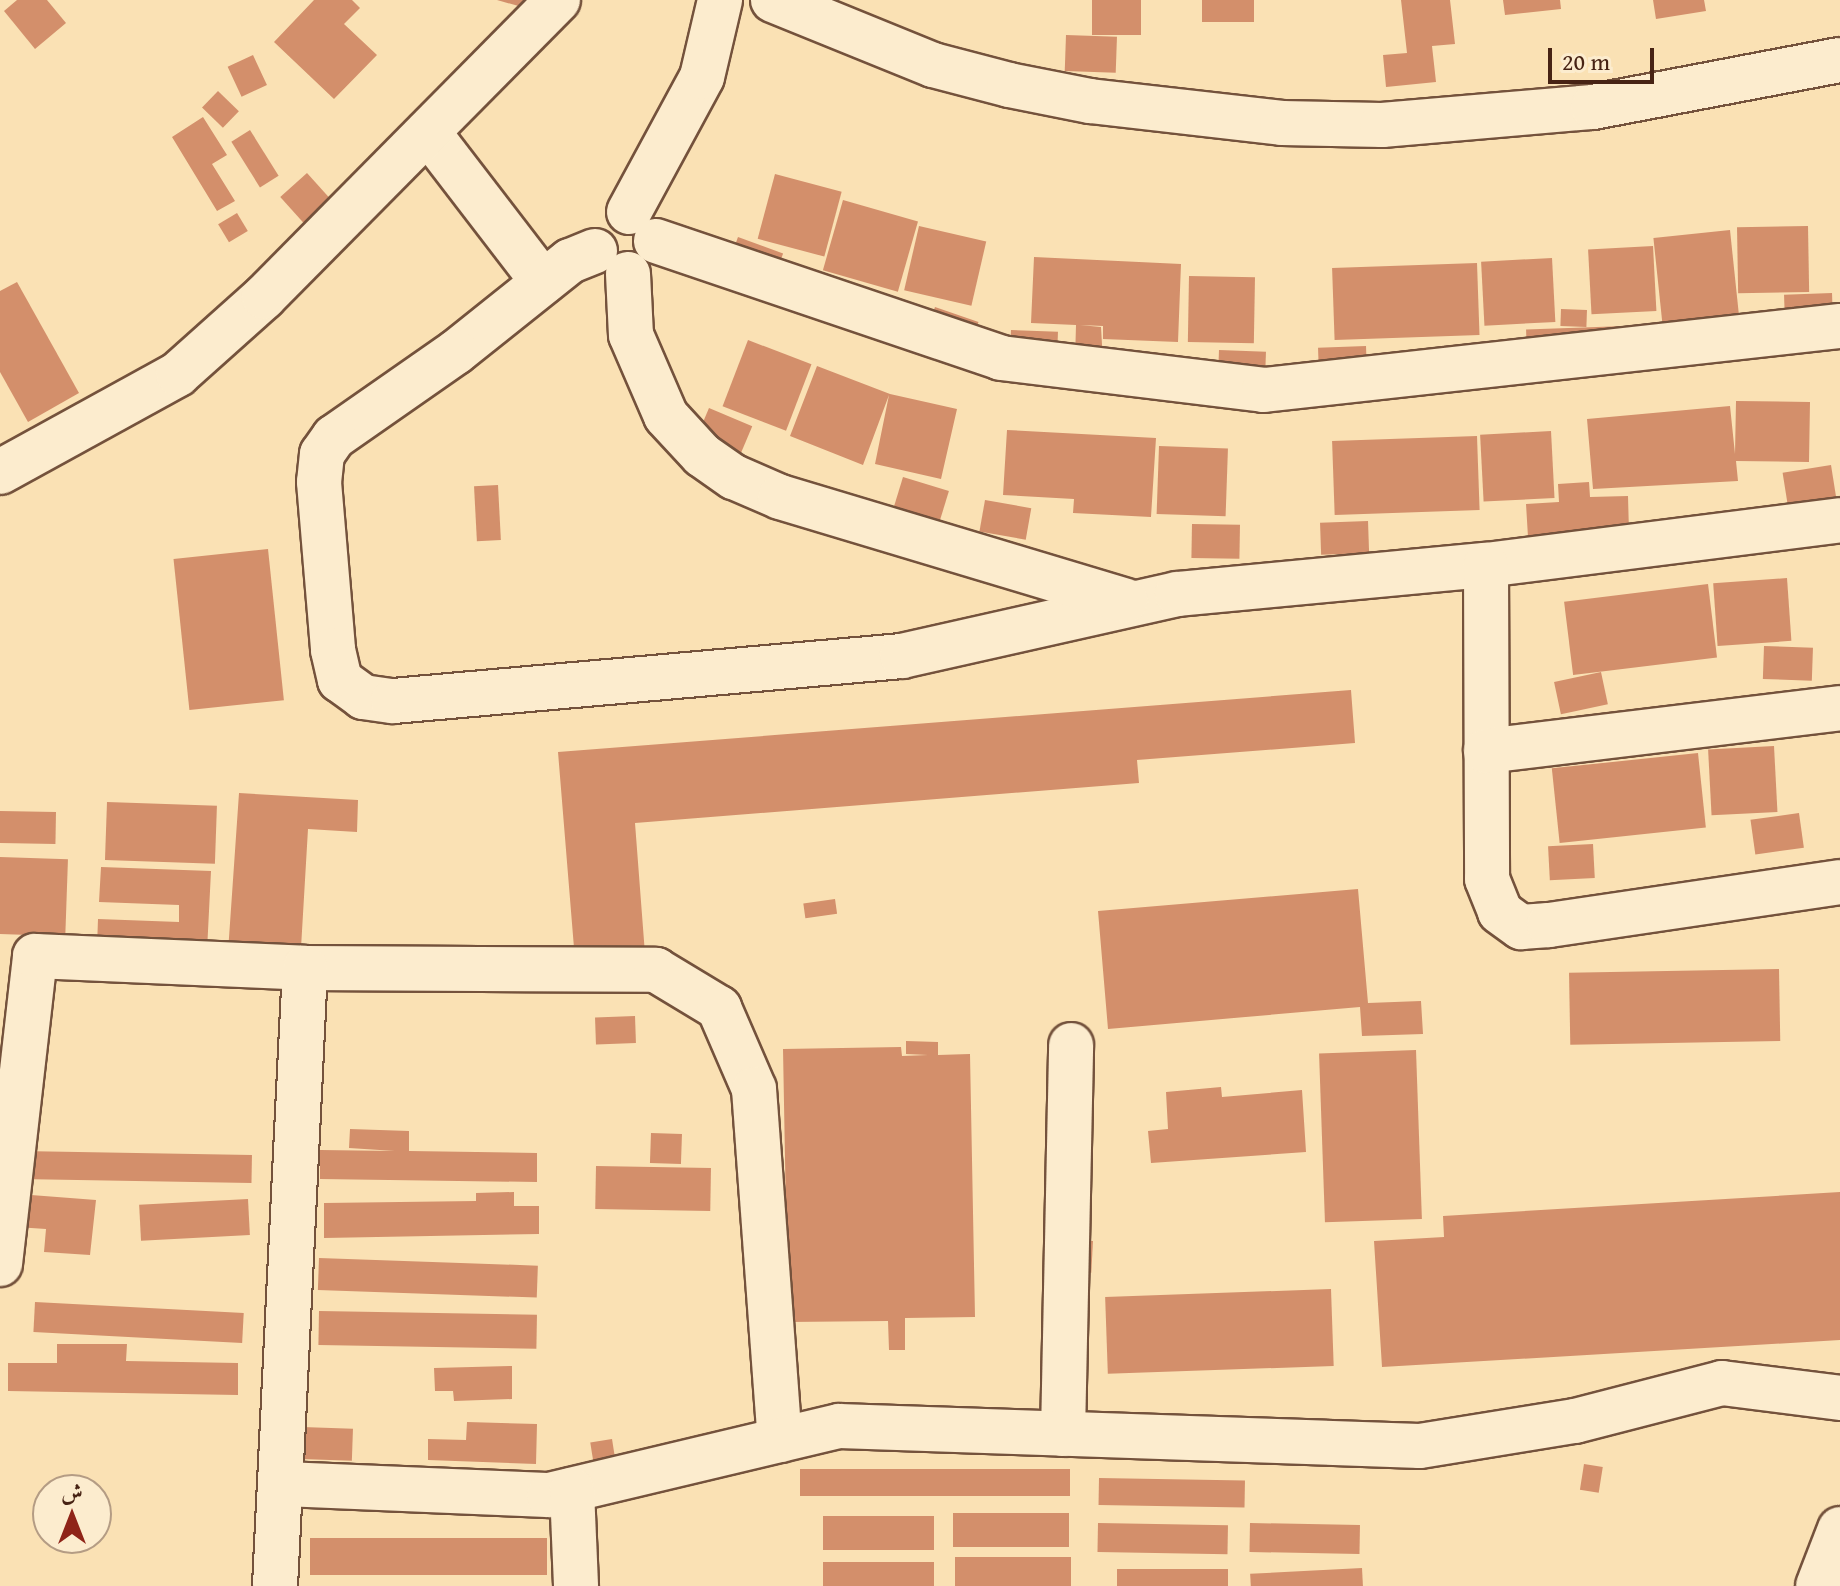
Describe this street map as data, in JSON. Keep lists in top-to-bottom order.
{
  "scale_bar": "20 m",
  "north": "top"
}
